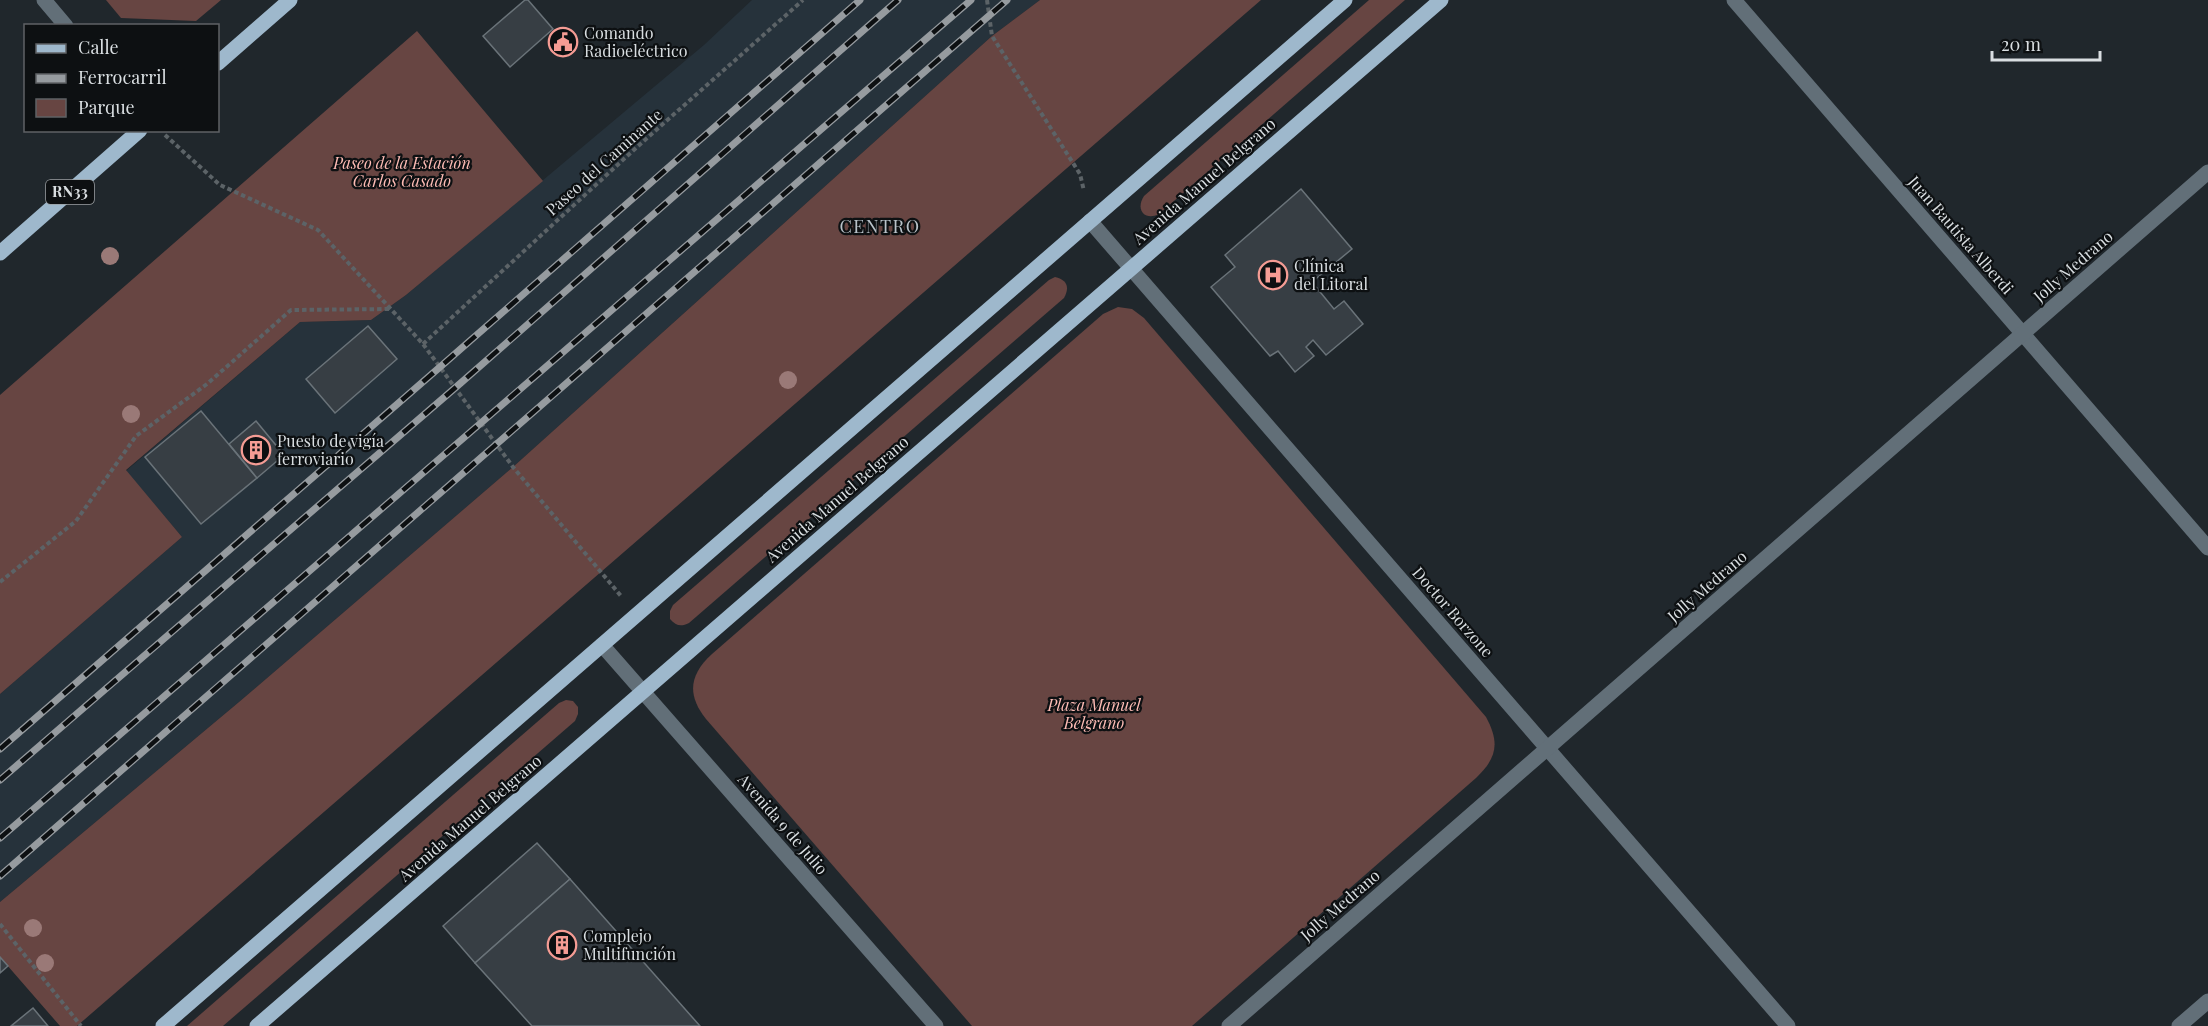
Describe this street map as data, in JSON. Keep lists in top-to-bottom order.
{
  "streets": {
    "main road": ["Avenida Manuel Belgrano", "RN33"],
    "street": [
      "Juan Bautista Alberdi",
      "Jolly Medrano",
      "Doctor Borzone",
      "Avenida 9 de Julio"
    ],
    "path": ["Paseo del Caminante"]
  },
  "crossings": [
    ["Avenida Manuel Belgrano", "Doctor Borzone"],
    ["Avenida Manuel Belgrano", "Avenida 9 de Julio"],
    ["Juan Bautista Alberdi", "Jolly Medrano"],
    ["Jolly Medrano", "Doctor Borzone"]
  ],
  "districts": ["CENTRO"],
  "parks": ["Paseo de la Estación Carlos Casado", "Plaza Manuel Belgrano"],
  "places": {
    "public building": ["Comando Radioeléctrico"],
    "hospital": ["Clínica del Litoral"],
    "building": ["Puesto de vigía ferroviario", "Complejo Multifunción"]
  },
  "legend": ["Calle", "Ferrocarril", "Parque"],
  "scale_bar": "20 m"
}
